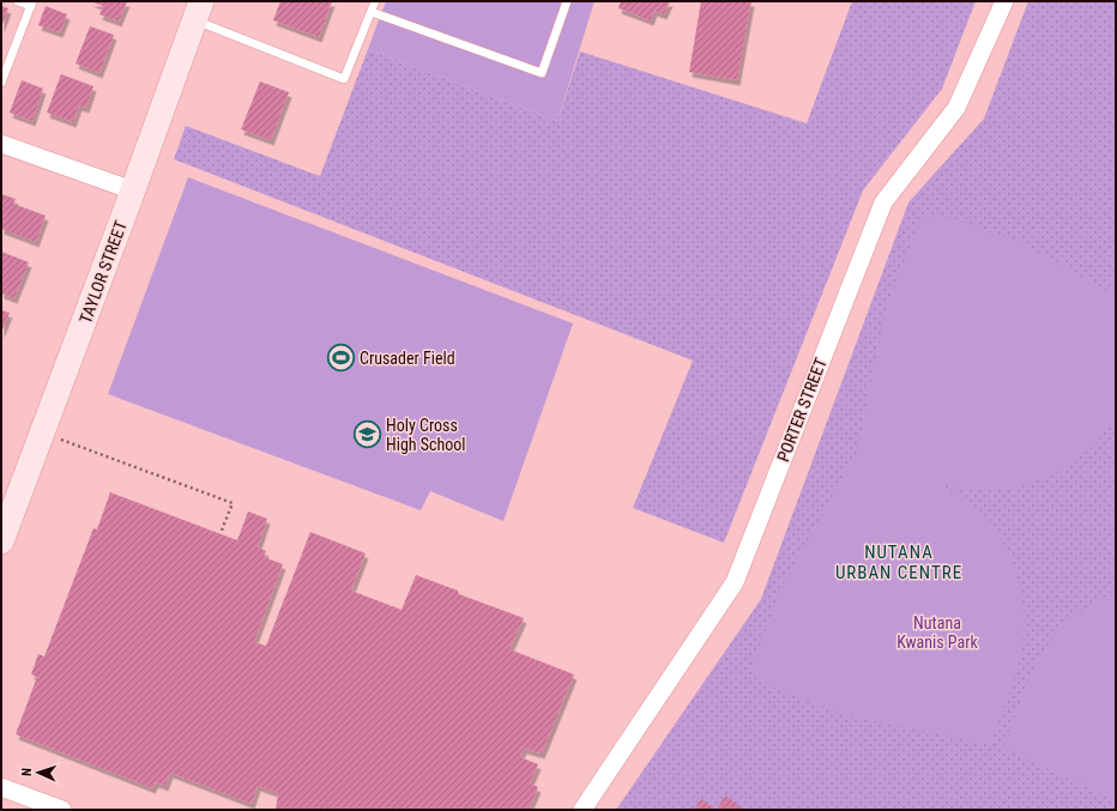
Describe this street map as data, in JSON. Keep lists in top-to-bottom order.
{
  "streets": {
    "main road": ["TAYLOR STREET"],
    "street": ["PORTER STREET"]
  },
  "districts": ["NUTANA URBAN CENTRE"],
  "parks": ["Nutana Kwanis Park"],
  "places": {
    "sports": ["Crusader Field"],
    "school or university": ["Holy Cross High School"]
  },
  "north": "left"
}
